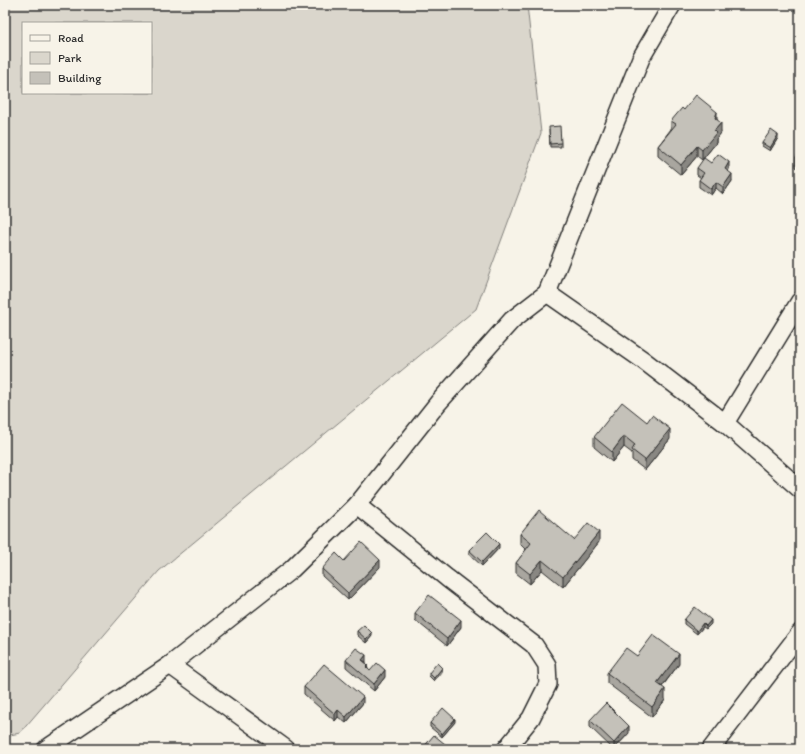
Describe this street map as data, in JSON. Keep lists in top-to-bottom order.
{
  "legend": ["Road", "Park", "Building"]
}
